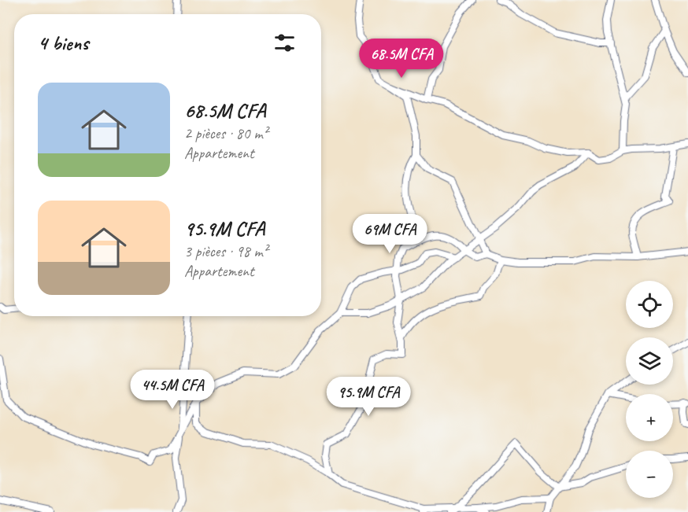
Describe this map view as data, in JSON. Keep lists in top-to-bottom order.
{
  "page": {
    "heading": "4 biens",
    "price": [
      "68.5M CFA",
      "69M CFA",
      "44.5M CFA",
      "95.9M CFA"
    ],
    "list": [
      {
        "name": "68.5M CFA",
        "note": "2 pièces · 80 m² · Appartement"
      },
      {
        "name": "95.9M CFA",
        "note": "3 pièces · 98 m² · Appartement"
      }
    ],
    "map_buttons": ["+", "−"]
  }
}
